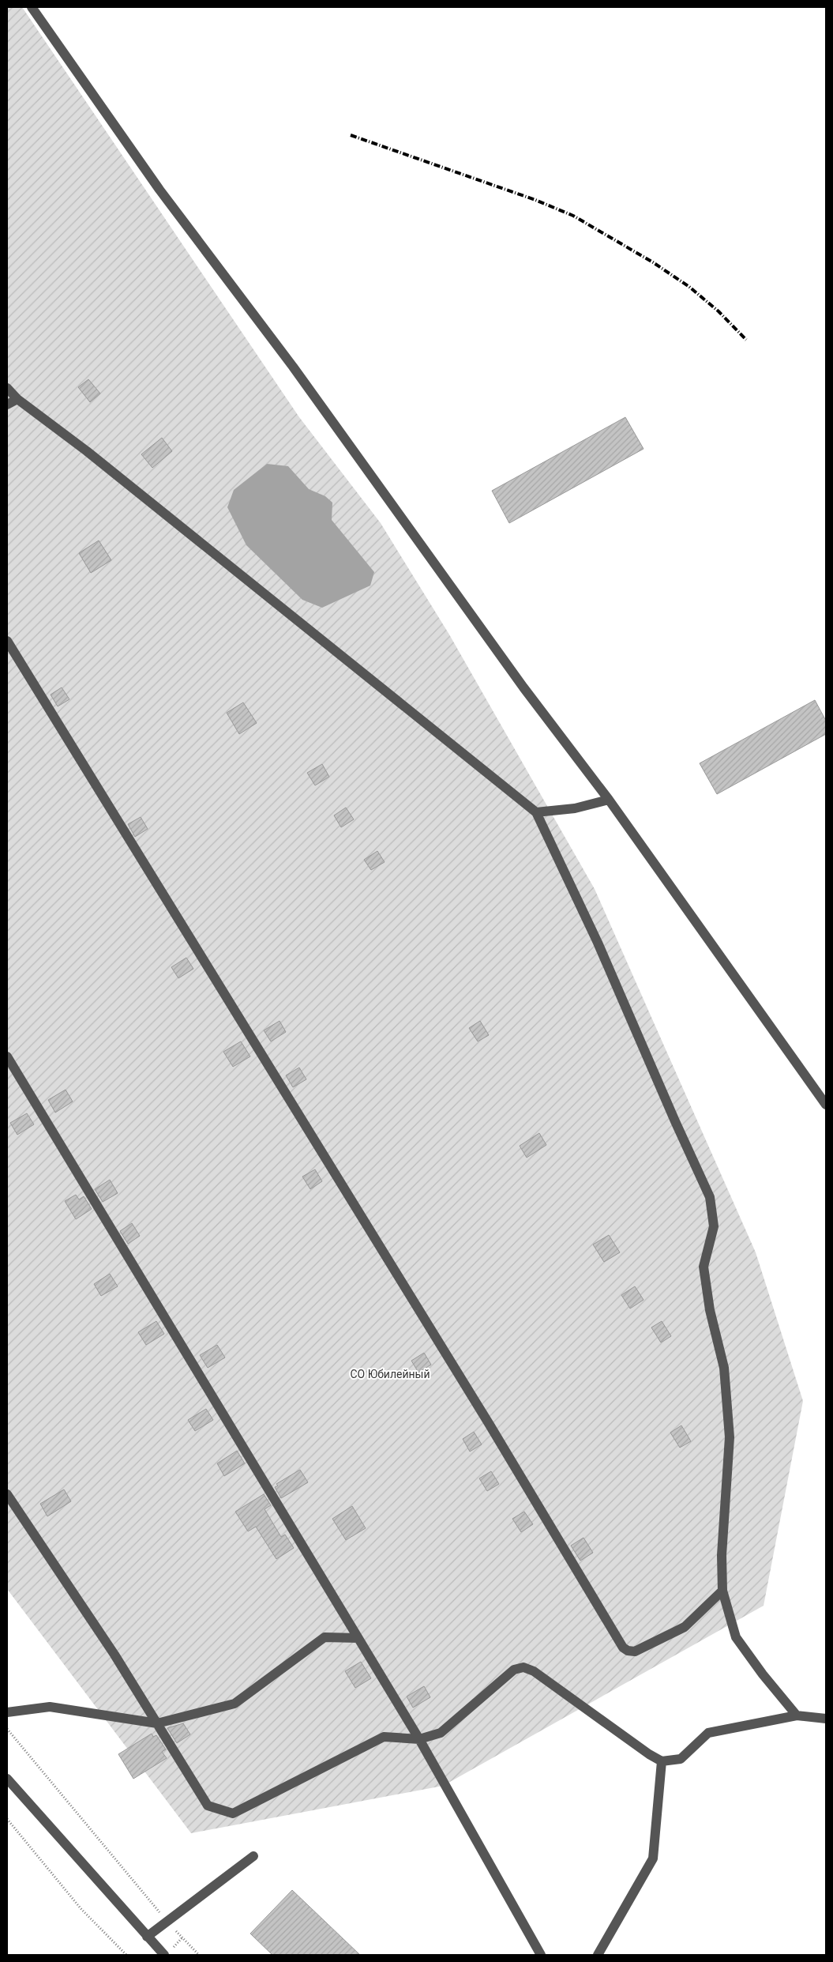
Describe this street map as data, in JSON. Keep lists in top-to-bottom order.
{
  "parks": ["СО Юбилейный"]
}
